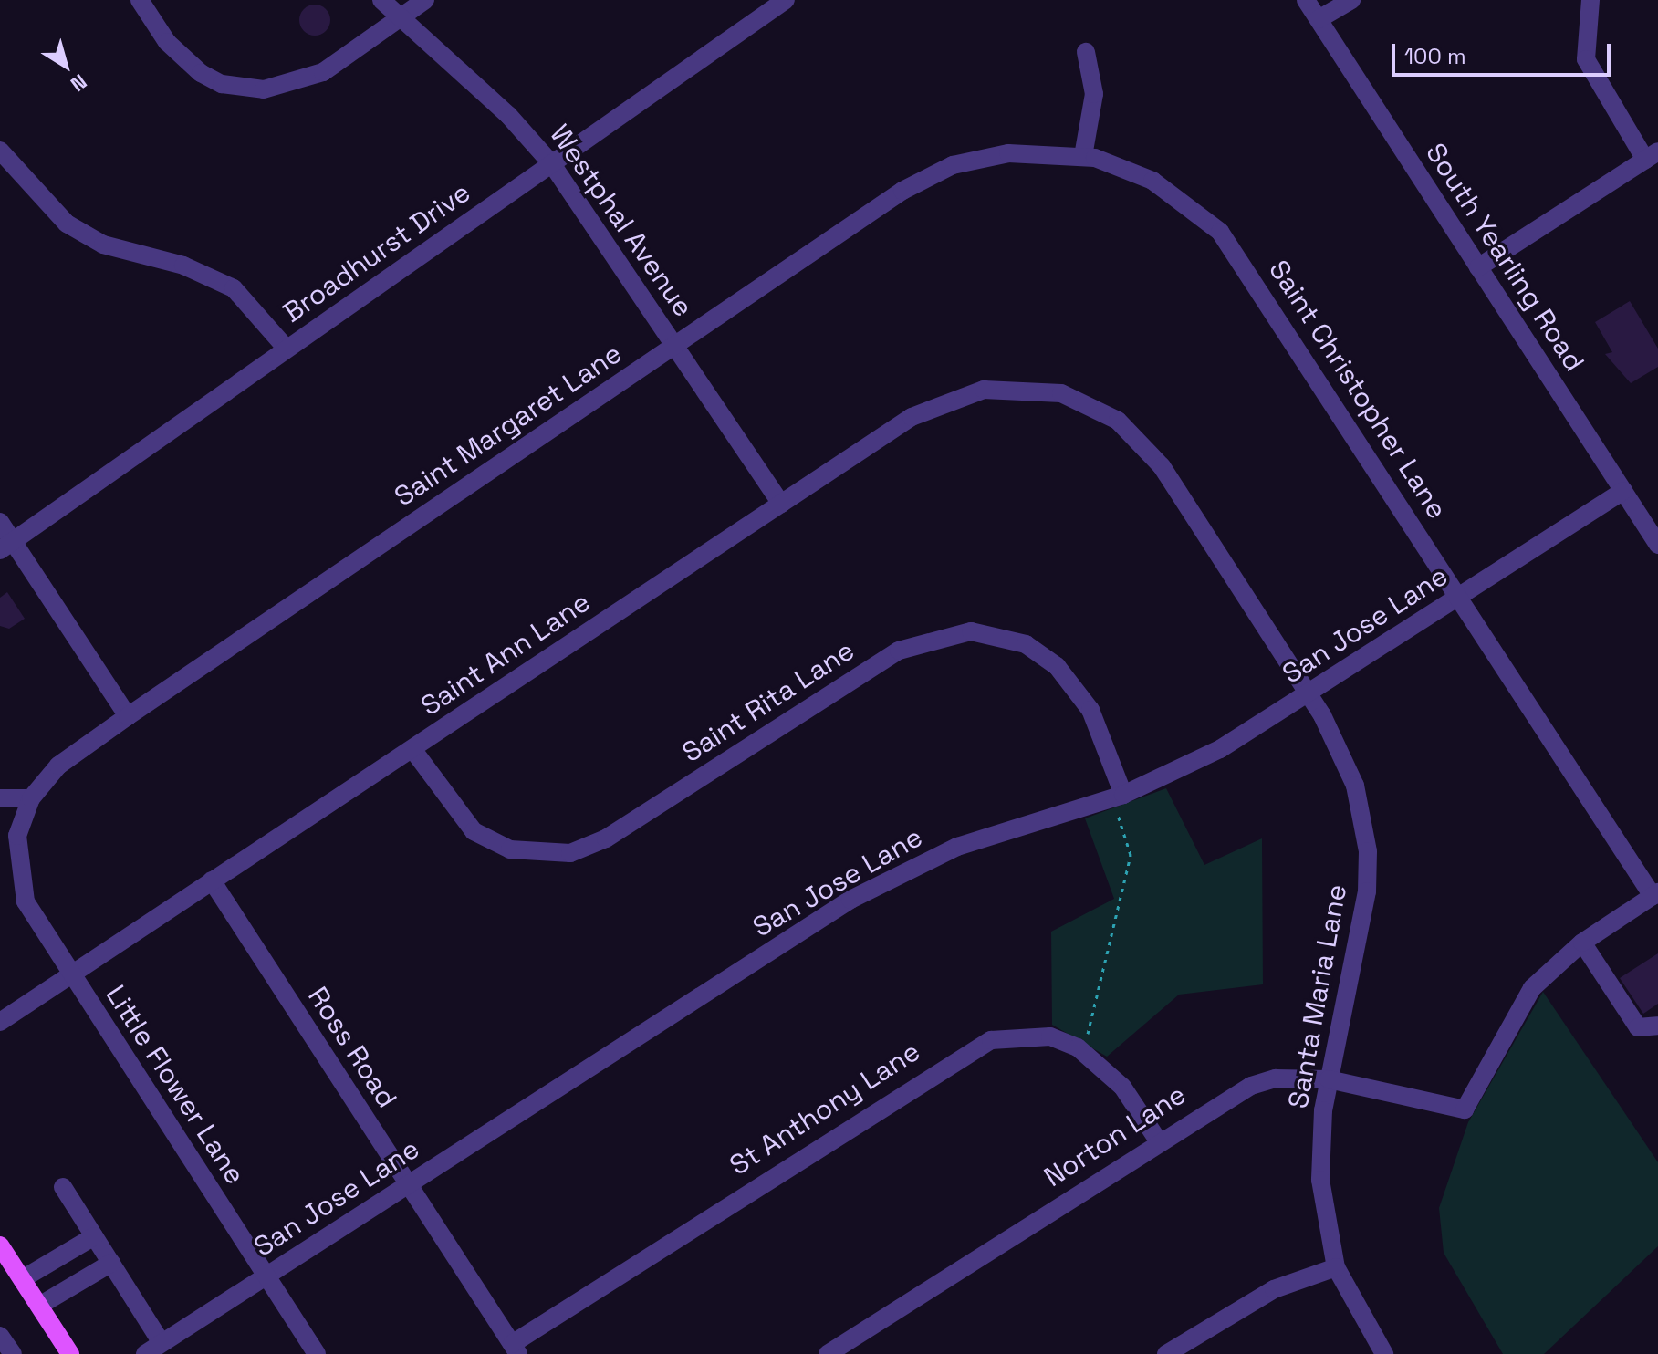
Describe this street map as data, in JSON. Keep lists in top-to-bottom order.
{
  "streets": {
    "street": [
      "Westphal Avenue",
      "Broadhurst Drive",
      "South Yearling Road",
      "Saint Christopher Lane",
      "Saint Margaret Lane",
      "San Jose Lane",
      "Saint Ann Lane",
      "Saint Rita Lane",
      "Santa Maria Lane",
      "Ross Road",
      "Little Flower Lane",
      "St Anthony Lane",
      "Norton Lane"
    ]
  },
  "crossings": [
    ["Westphal Avenue", "Broadhurst Drive"],
    ["Westphal Avenue", "Saint Margaret Lane"],
    ["Westphal Avenue", "Saint Ann Lane"],
    ["South Yearling Road", "San Jose Lane"],
    ["Saint Christopher Lane", "Saint Margaret Lane"],
    ["Saint Christopher Lane", "San Jose Lane"],
    ["Saint Margaret Lane", "Little Flower Lane"],
    ["San Jose Lane", "Saint Rita Lane"],
    ["San Jose Lane", "Santa Maria Lane"],
    ["San Jose Lane", "Ross Road"],
    ["San Jose Lane", "Little Flower Lane"],
    ["Saint Ann Lane", "Saint Rita Lane"],
    ["Saint Ann Lane", "Santa Maria Lane"],
    ["Saint Ann Lane", "Ross Road"],
    ["Saint Ann Lane", "Little Flower Lane"],
    ["Santa Maria Lane", "Norton Lane"],
    ["Ross Road", "St Anthony Lane"],
    ["St Anthony Lane", "Norton Lane"]
  ],
  "scale_bar": "100 m",
  "north": "bottom right"
}
